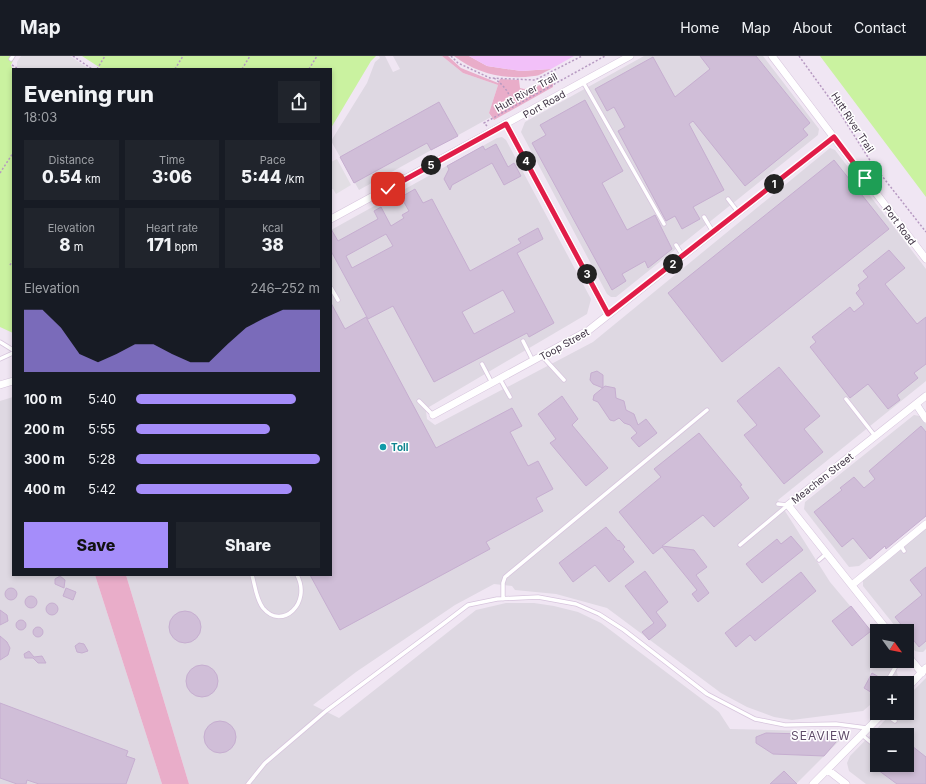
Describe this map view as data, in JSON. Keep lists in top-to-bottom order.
{
  "streets": {
    "street": ["Port Road", "Toop Street", "Meachen Street"],
    "path": ["Hutt River Trail"]
  },
  "crossings": [
    ["Hutt River Trail", "Port Road"],
    ["Port Road", "Toop Street"]
  ],
  "districts": ["SEAVIEW"],
  "places": ["Toll"],
  "north": "bottom right",
  "page": {
    "header": "Map",
    "nav": [
      "Home",
      "Map",
      "About",
      "Contact"
    ],
    "heading": ["Evening run", "18:03"],
    "stats": [
      ["Distance", "0.54 km"],
      ["Time", "3:06"],
      ["Pace", "5:44 /km"],
      ["Elevation", "8 m"],
      ["Heart rate", "171 bpm"],
      ["kcal", "38"]
    ],
    "pins": [
      "4",
      "5",
      "1",
      "2",
      "3"
    ],
    "chart": ["Elevation", "246–252 m"],
    "list": [
      {
        "name": "100 m",
        "note": "5:40"
      },
      {
        "name": "200 m",
        "note": "5:55"
      },
      {
        "name": "300 m",
        "note": "5:28"
      },
      {
        "name": "400 m",
        "note": "5:42"
      }
    ],
    "buttons": ["Save", "Share"],
    "map_buttons": ["+", "−"]
  }
}
